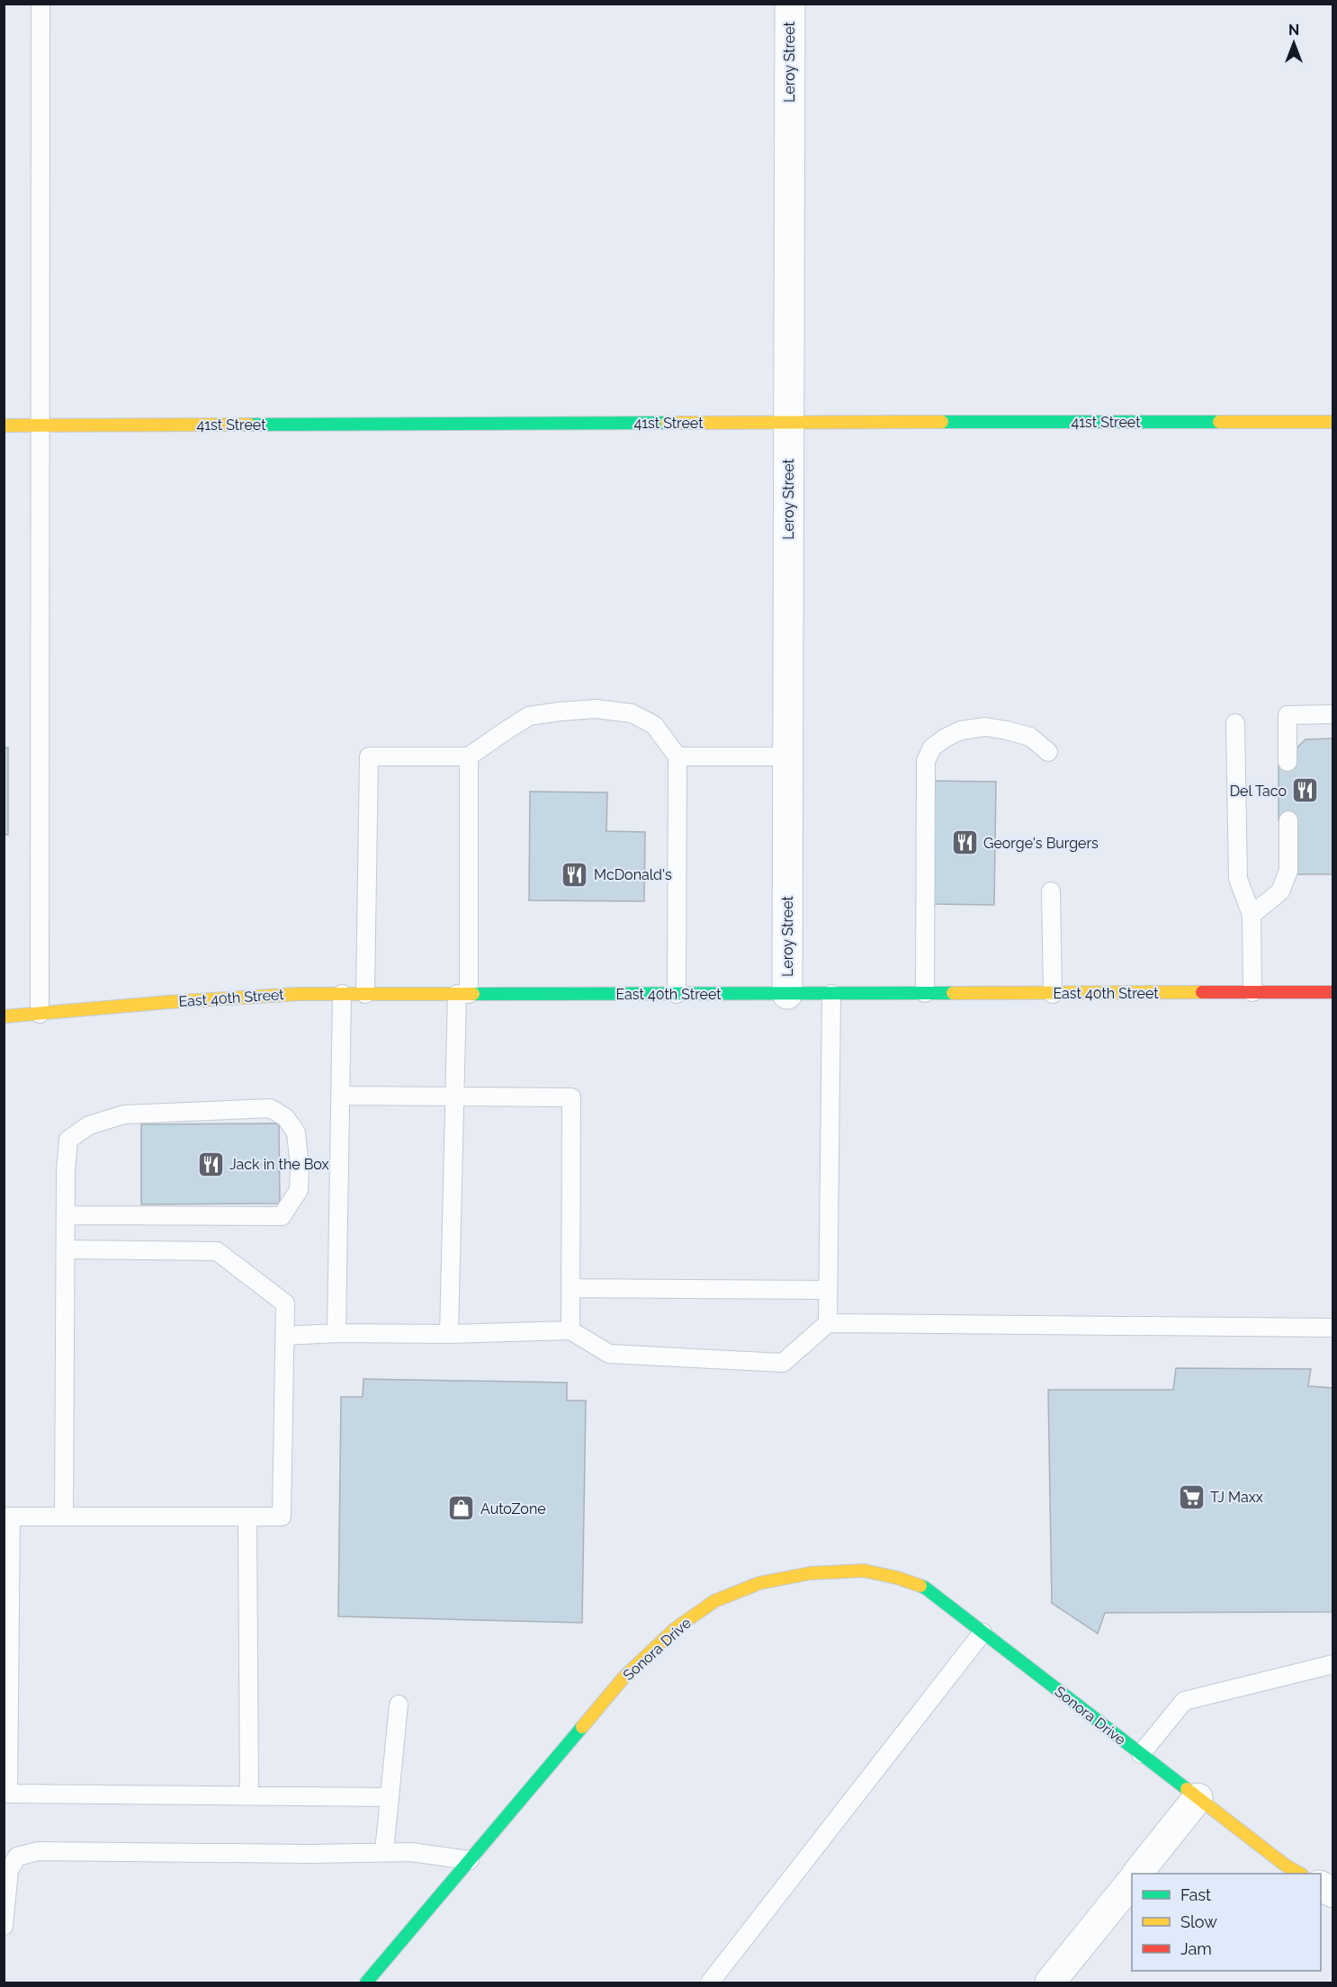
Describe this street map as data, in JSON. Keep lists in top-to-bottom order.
{
  "streets": {
    "street": [
      "Leroy Street",
      "41st Street",
      "East 40th Street",
      "Sonora Drive"
    ]
  },
  "crossings": [
    ["Leroy Street", "41st Street"],
    ["Leroy Street", "East 40th Street"]
  ],
  "places": {
    "restaurant": [
      "Del Taco",
      "George's Burgers",
      "McDonald's",
      "Jack in the Box"
    ],
    "supermarket": ["TJ Maxx"],
    "shop": ["AutoZone"]
  },
  "legend": ["Fast", "Slow", "Jam"],
  "north": "top"
}
